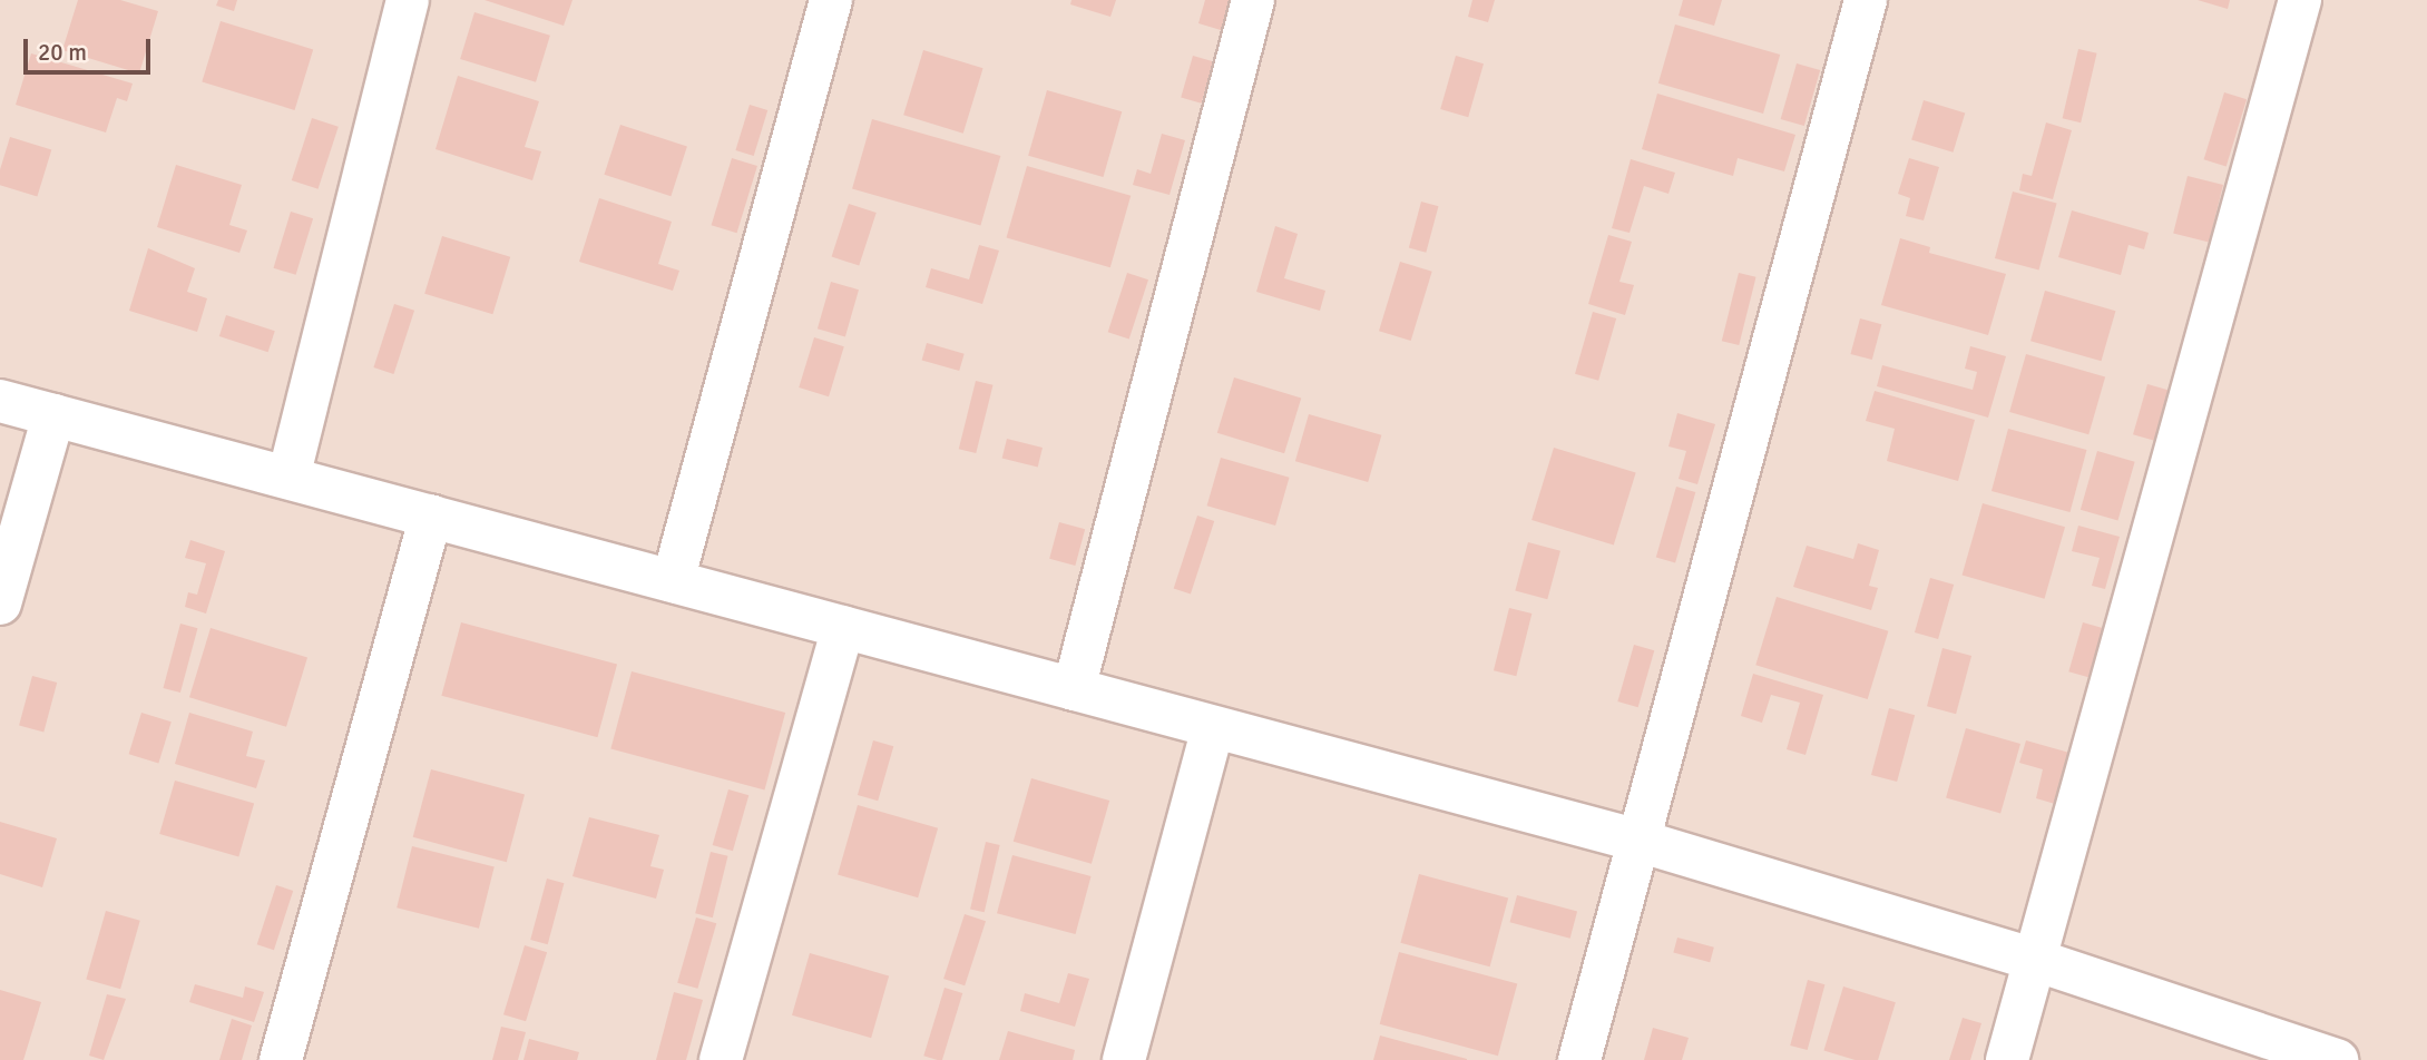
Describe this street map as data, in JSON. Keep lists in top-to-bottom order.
{
  "scale_bar": "20 m"
}
